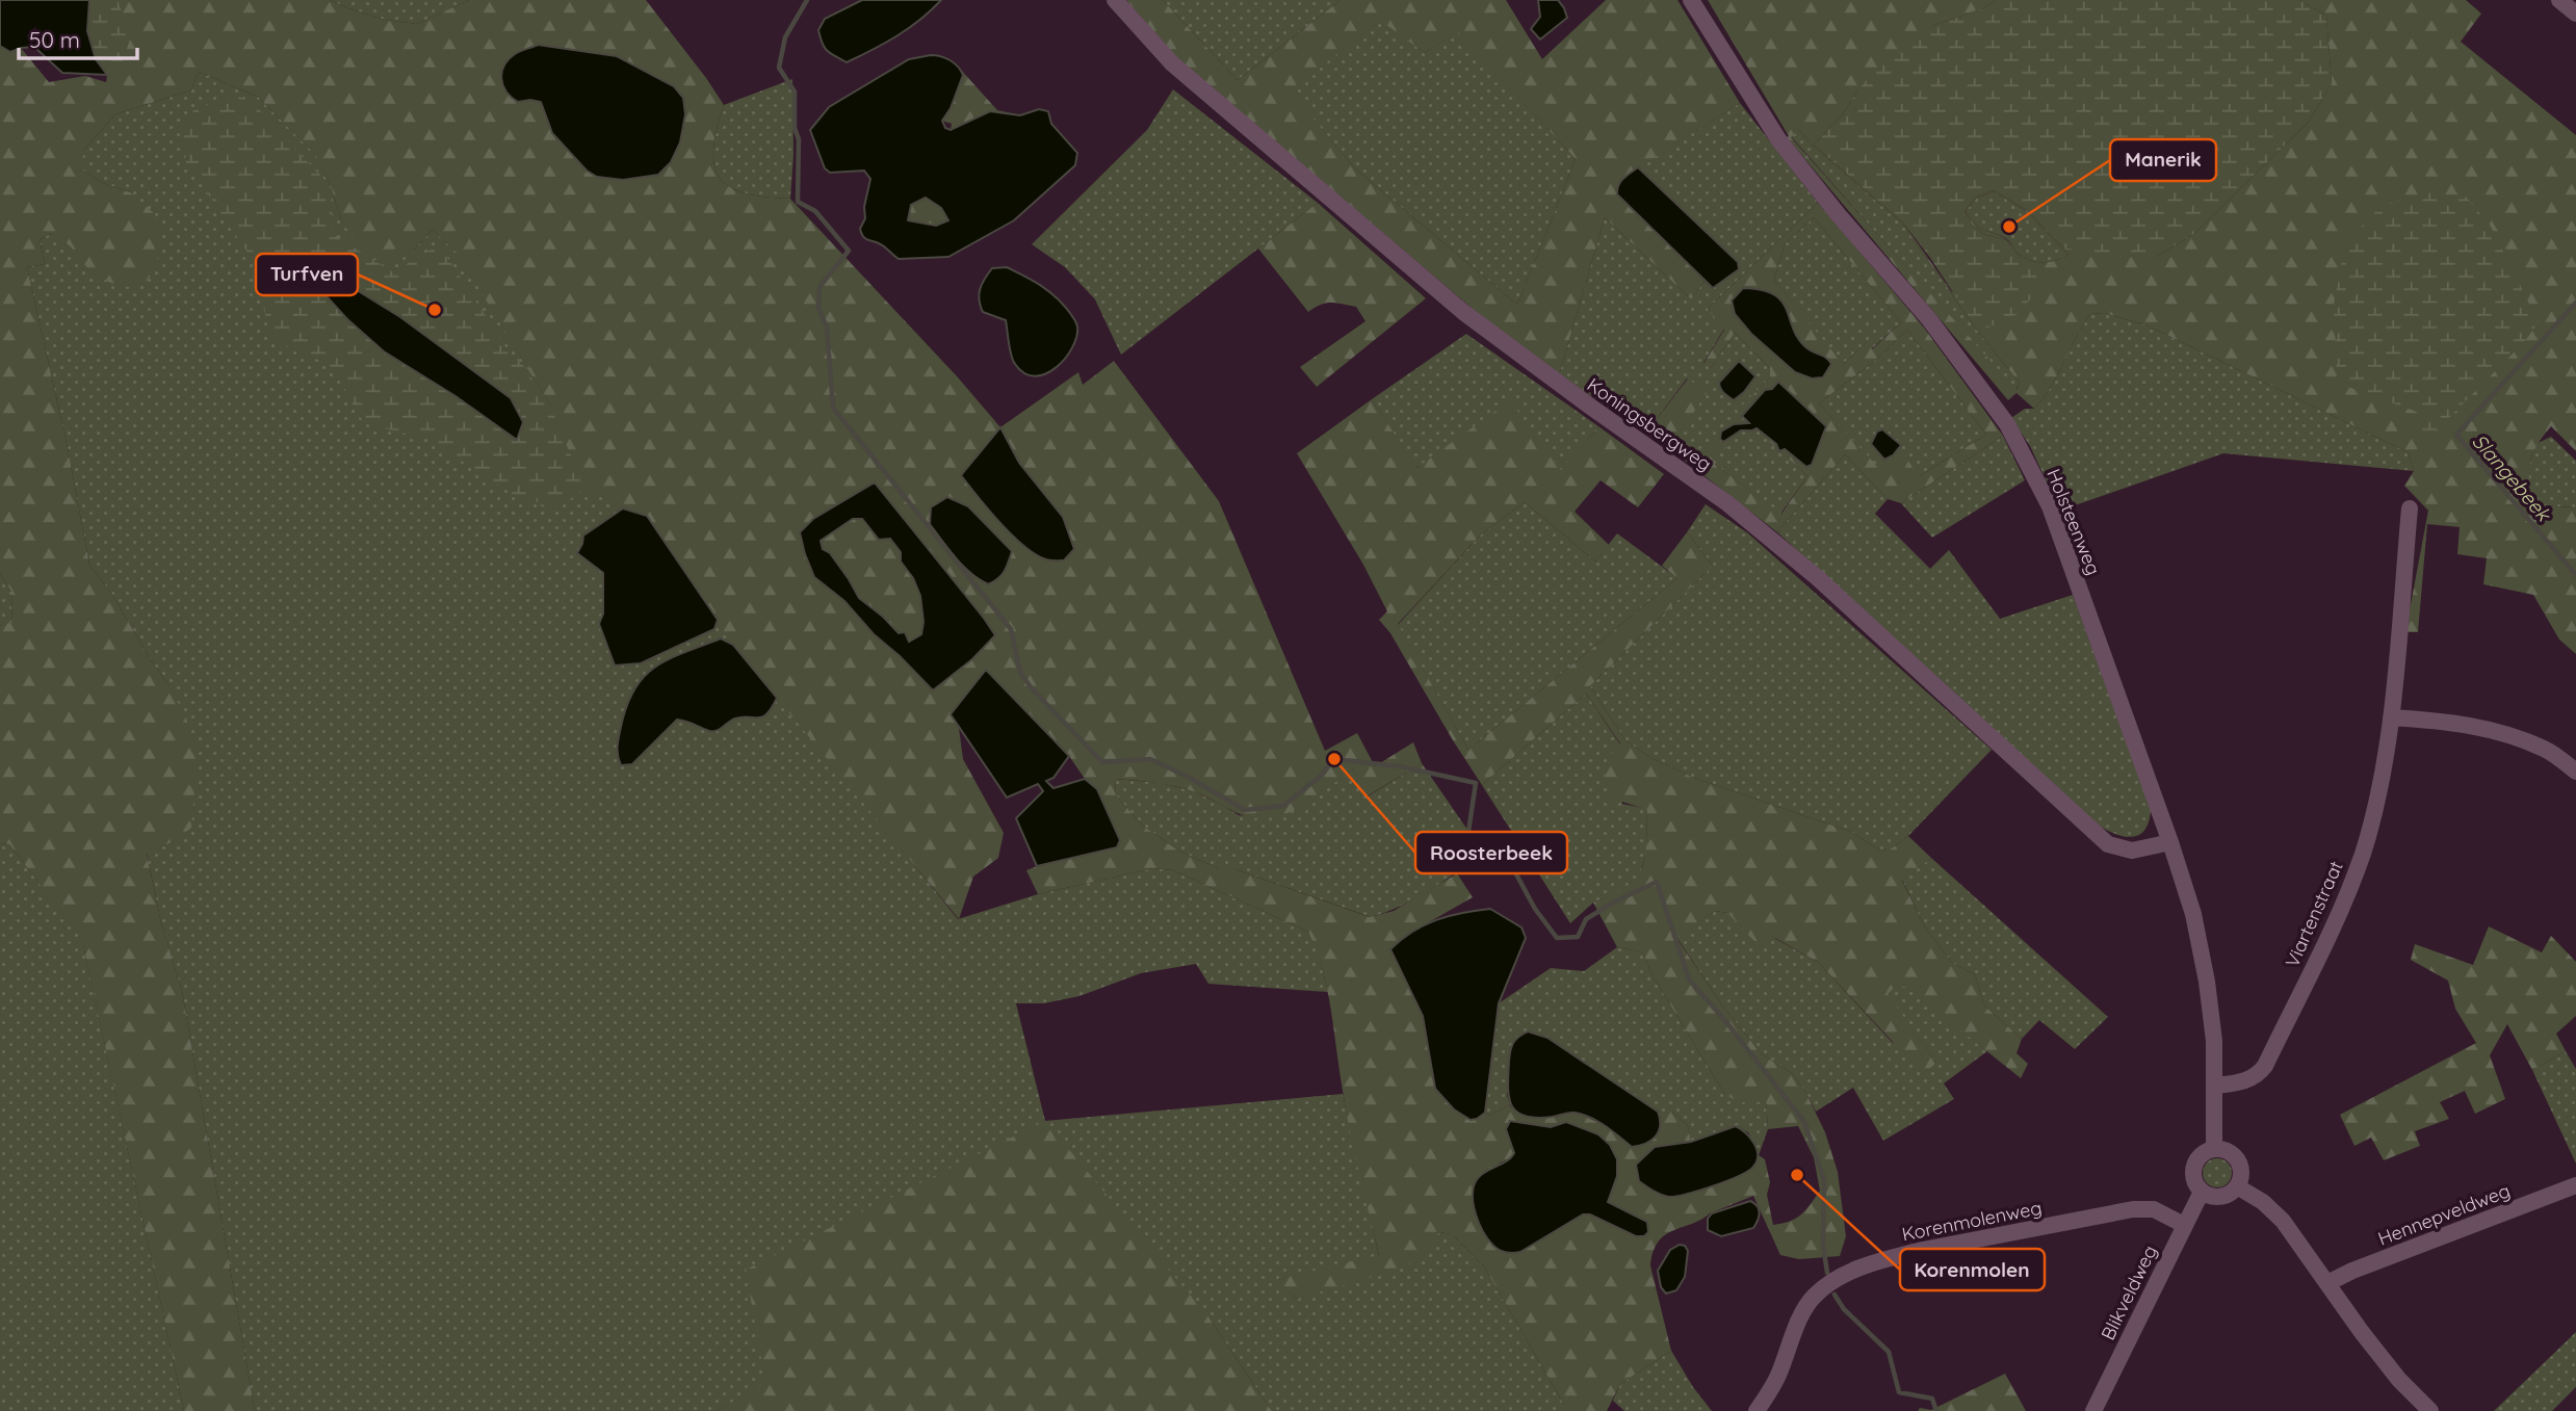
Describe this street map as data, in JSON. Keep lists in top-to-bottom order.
{
  "streets": {
    "street": [
      "Koningsbergweg",
      "Holsteenweg",
      "Viartenstraat",
      "Hennepveldweg",
      "Korenmolenweg",
      "Blikveldweg"
    ]
  },
  "crossings": [
    ["Koningsbergweg", "Holsteenweg"],
    ["Holsteenweg", "Viartenstraat"],
    ["Holsteenweg", "Blikveldweg"],
    ["Korenmolenweg", "Blikveldweg"]
  ],
  "water": ["Slangebeek"],
  "places": [
    "Manerik",
    "Turfven",
    "Roosterbeek",
    "Korenmolen"
  ],
  "scale_bar": "50 m"
}
